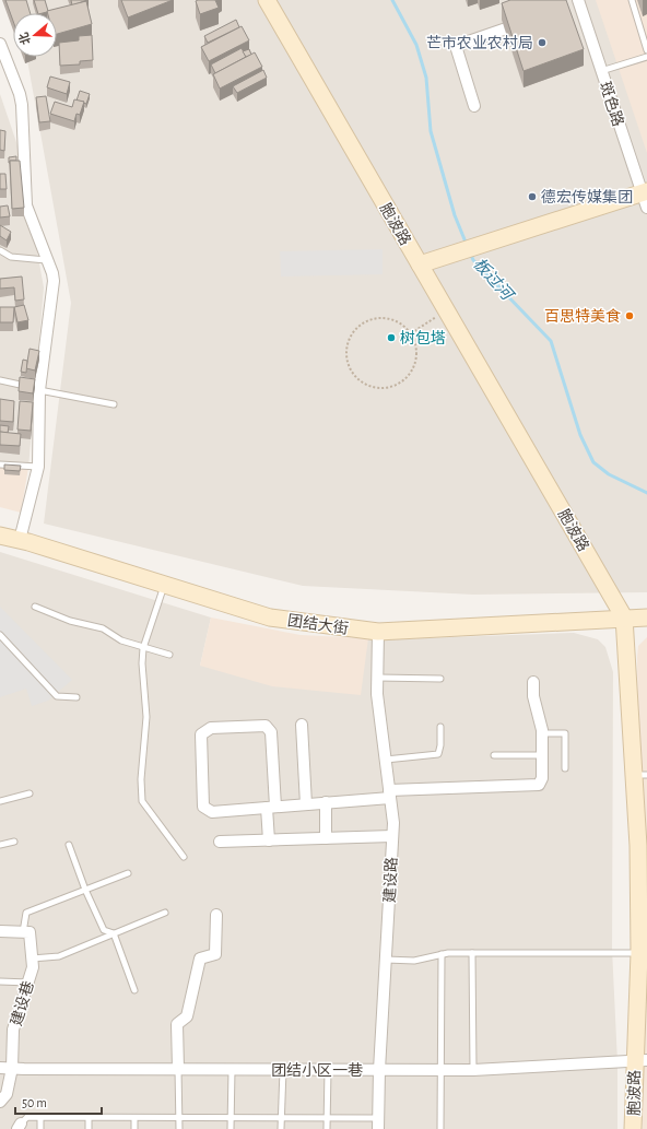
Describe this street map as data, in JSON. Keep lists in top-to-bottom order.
{
  "streets": {
    "main road": ["胞波路", "团结大街"],
    "street": [
      "斑色路",
      "建设路",
      "建设巷",
      "团结小区一巷"
    ]
  },
  "crossings": [
    ["胞波路", "团结大街"],
    ["胞波路", "团结小区一巷"],
    ["团结大街", "建设路"],
    ["建设路", "团结小区一巷"],
    ["建设巷", "团结小区一巷"]
  ],
  "water": ["板过河"],
  "places": [
    "芒市农业农村局",
    "德宏传媒集团",
    "百思特美食",
    "树包塔"
  ],
  "scale_bar": "50 m",
  "north": "left"
}
